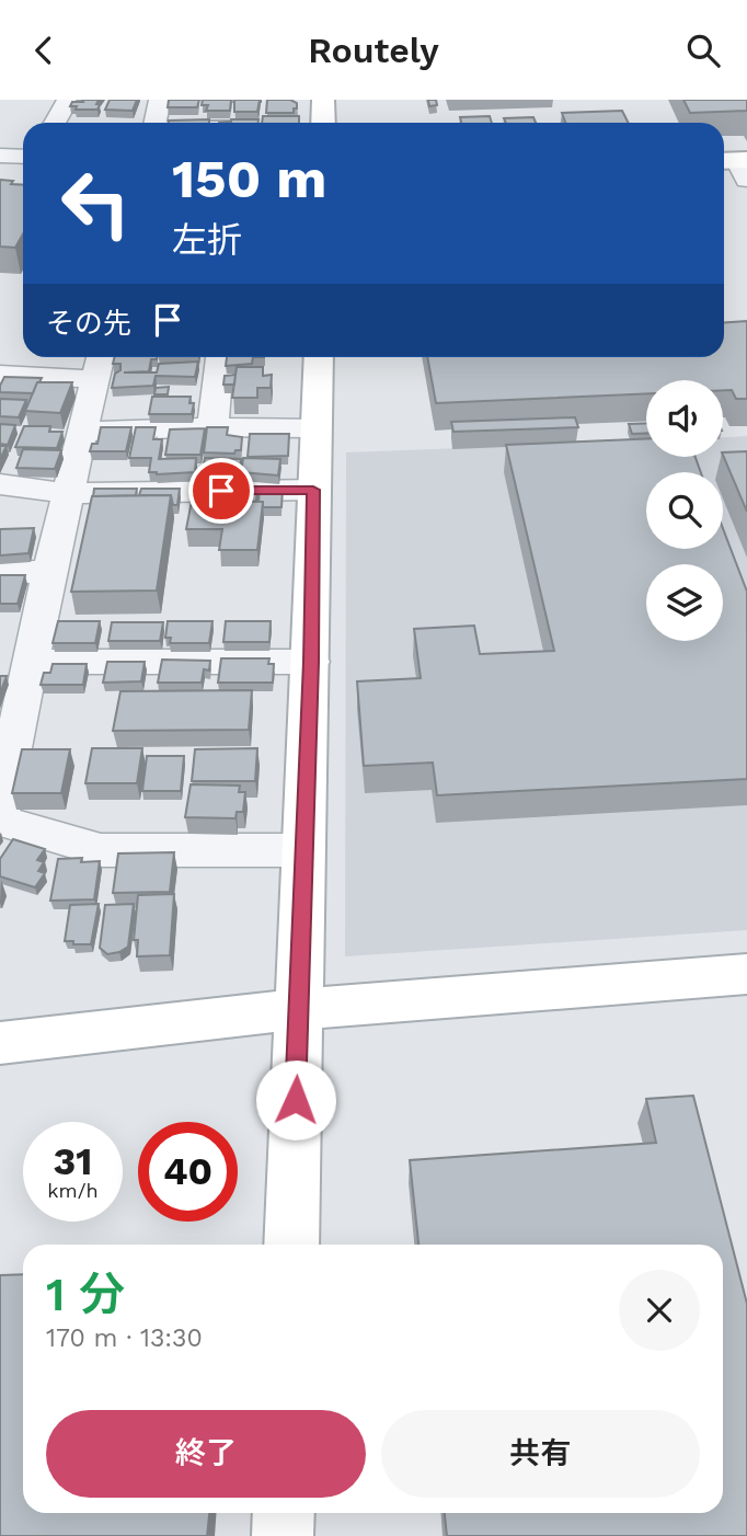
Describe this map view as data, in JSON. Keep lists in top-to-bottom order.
{
  "page": {
    "header": "Routely",
    "turn": ["150 m", "左折"],
    "then": "その先",
    "speed": "31 km/h",
    "limit": "40",
    "heading": ["1 分", "170 m · 13:30"],
    "buttons": ["終了", "共有"]
  }
}
